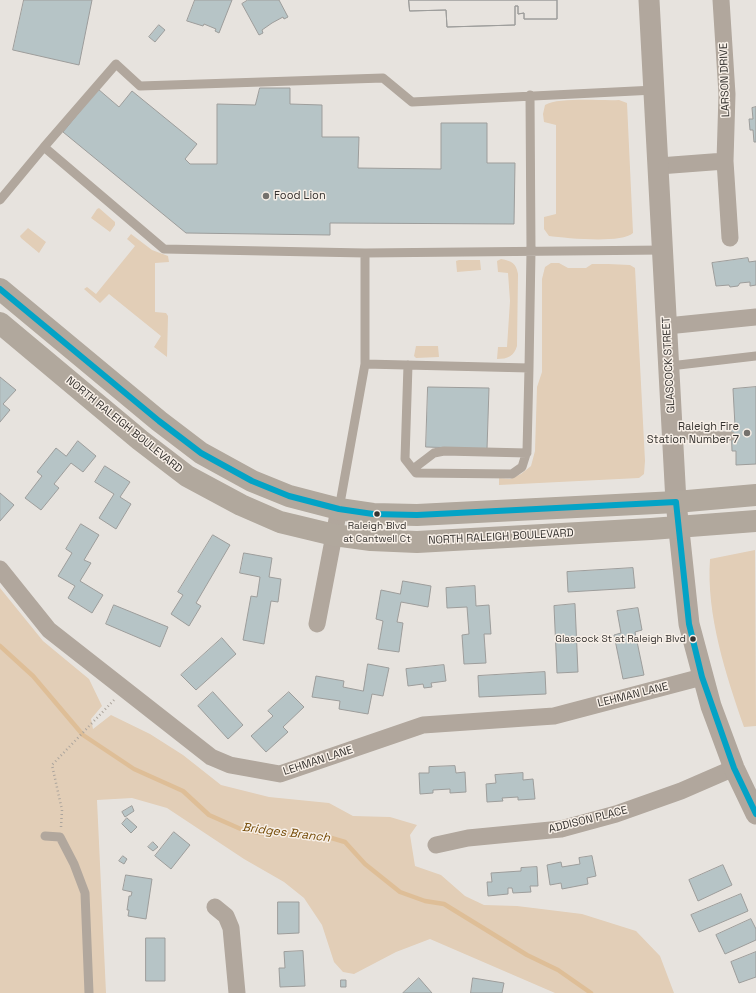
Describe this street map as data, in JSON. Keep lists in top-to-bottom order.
{
  "streets": {
    "main road": ["NORTH RALEIGH BOULEVARD"],
    "street": [
      "LARSON DRIVE",
      "GLASCOCK STREET",
      "LEHMAN LANE",
      "ADDISON PLACE"
    ]
  },
  "crossings": [
    ["GLASCOCK STREET", "NORTH RALEIGH BOULEVARD"],
    ["GLASCOCK STREET", "LEHMAN LANE"],
    ["GLASCOCK STREET", "ADDISON PLACE"]
  ],
  "water": ["Bridges Branch"],
  "places": [
    "Food Lion",
    "Raleigh Fire Station Number 7",
    "Raleigh Blvd at Cantwell Ct",
    "Glascock St at Raleigh Blvd"
  ]
}
